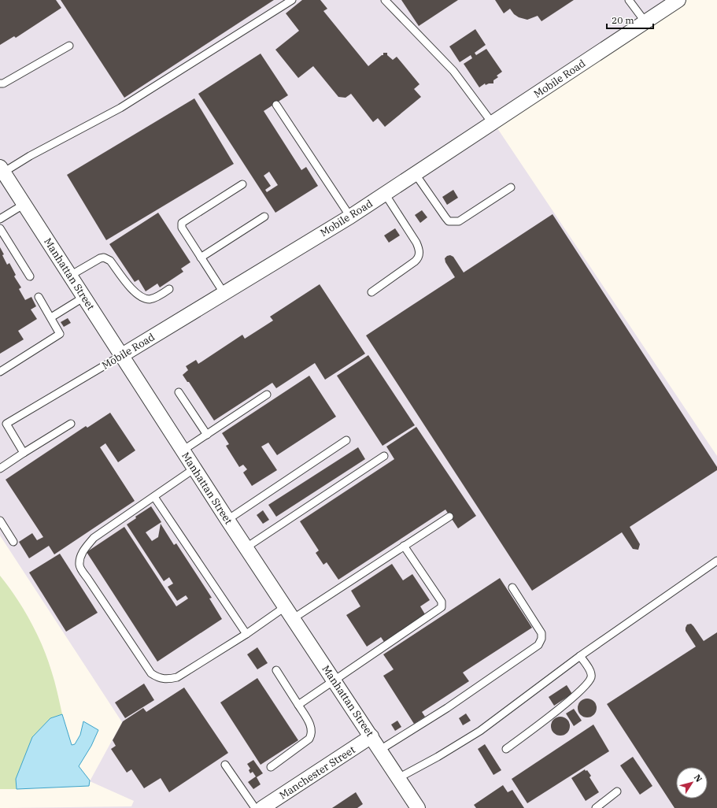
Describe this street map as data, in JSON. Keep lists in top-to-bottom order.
{
  "streets": {
    "street": ["Mobile Road", "Manhattan Street", "Manchester Street"]
  },
  "crossings": [
    ["Mobile Road", "Manhattan Street"],
    ["Manhattan Street", "Manchester Street"]
  ],
  "scale_bar": "20 m",
  "north": "top right"
}
